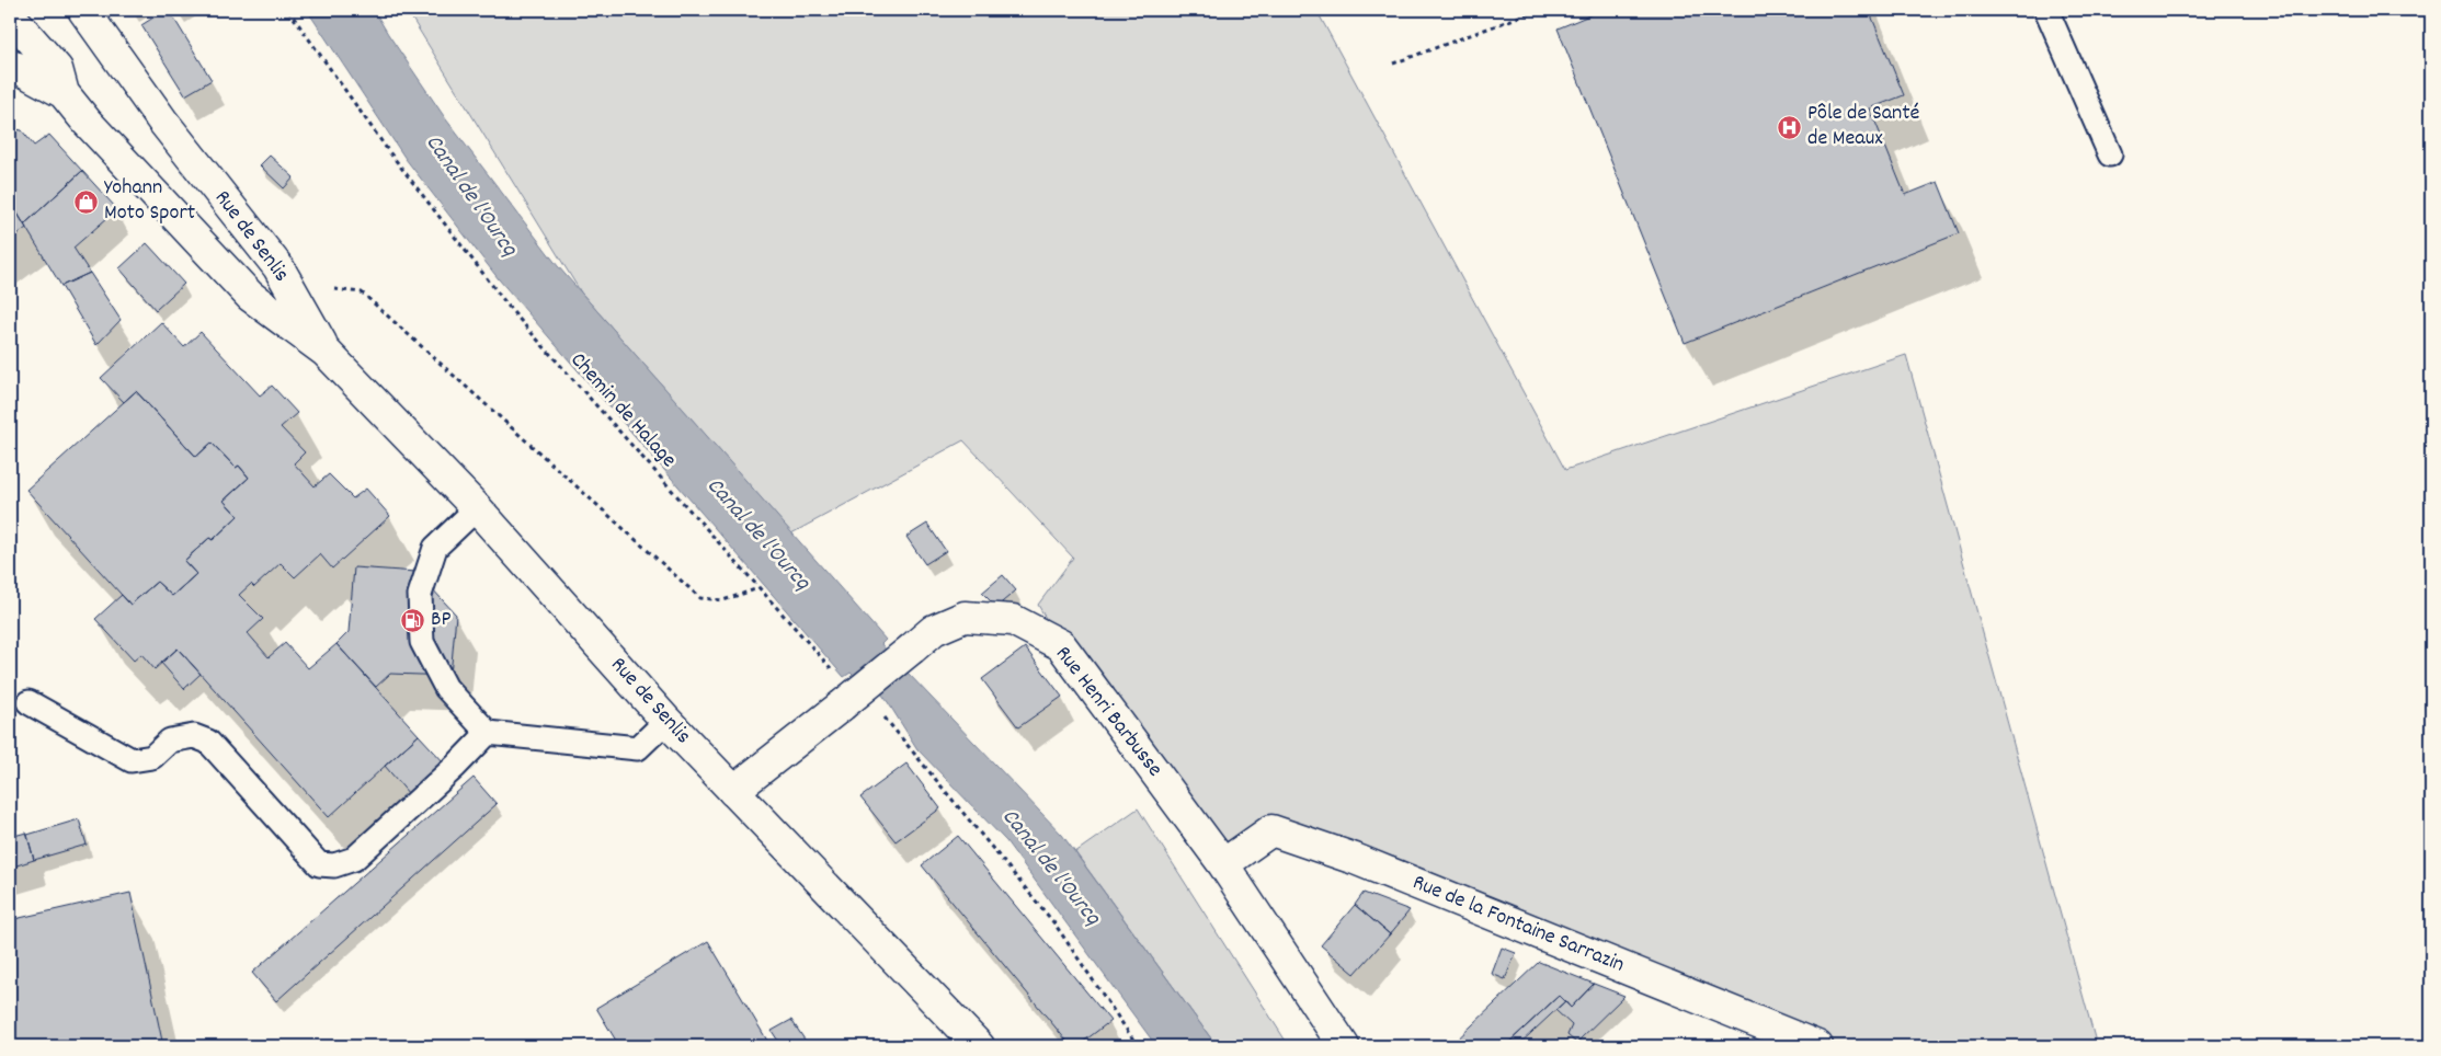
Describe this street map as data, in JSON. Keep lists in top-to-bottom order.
{
  "streets": {
    "main road": ["Rue de Senlis", "Rue Henri Barbusse", "Rue de la Fontaine Sarrazin"],
    "path": ["Chemin de Halage"]
  },
  "crossings": [
    ["Rue de Senlis", "Rue Henri Barbusse"],
    ["Rue Henri Barbusse", "Rue de la Fontaine Sarrazin"]
  ],
  "water": ["Canal de l'Ourcq"],
  "places": {
    "hospital": ["Pôle de Santé de Meaux"],
    "shop": ["Yohann Moto Sport"],
    "fuel station": ["BP"]
  }
}
